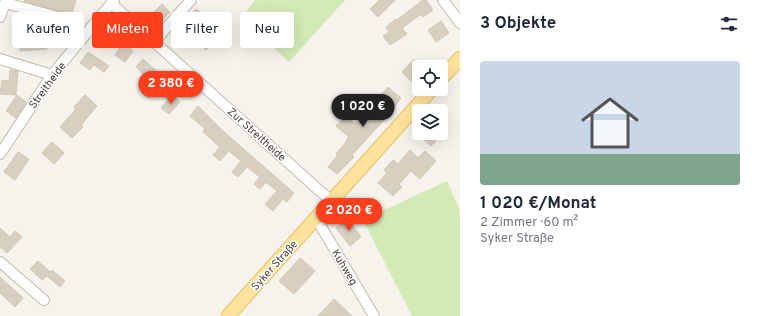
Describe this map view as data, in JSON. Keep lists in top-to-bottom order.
{
  "streets": {
    "main road": ["Syker Straße"],
    "street": ["Streitheide", "Zur Streitheide", "Kuhweg"]
  },
  "crossings": [
    ["Streitheide", "Zur Streitheide"],
    ["Zur Streitheide", "Syker Straße"],
    ["Syker Straße", "Kuhweg"]
  ],
  "page": {
    "heading": "3 Objekte",
    "chip": [
      "Kaufen",
      "Mieten",
      "Filter",
      "Neu"
    ],
    "list": [
      {
        "name": "1 020 €/Monat",
        "note": "2 Zimmer · 60 m² · Syker Straße"
      }
    ],
    "price": ["2 380 €", "1 020 €", "2 020 €"]
  }
}
